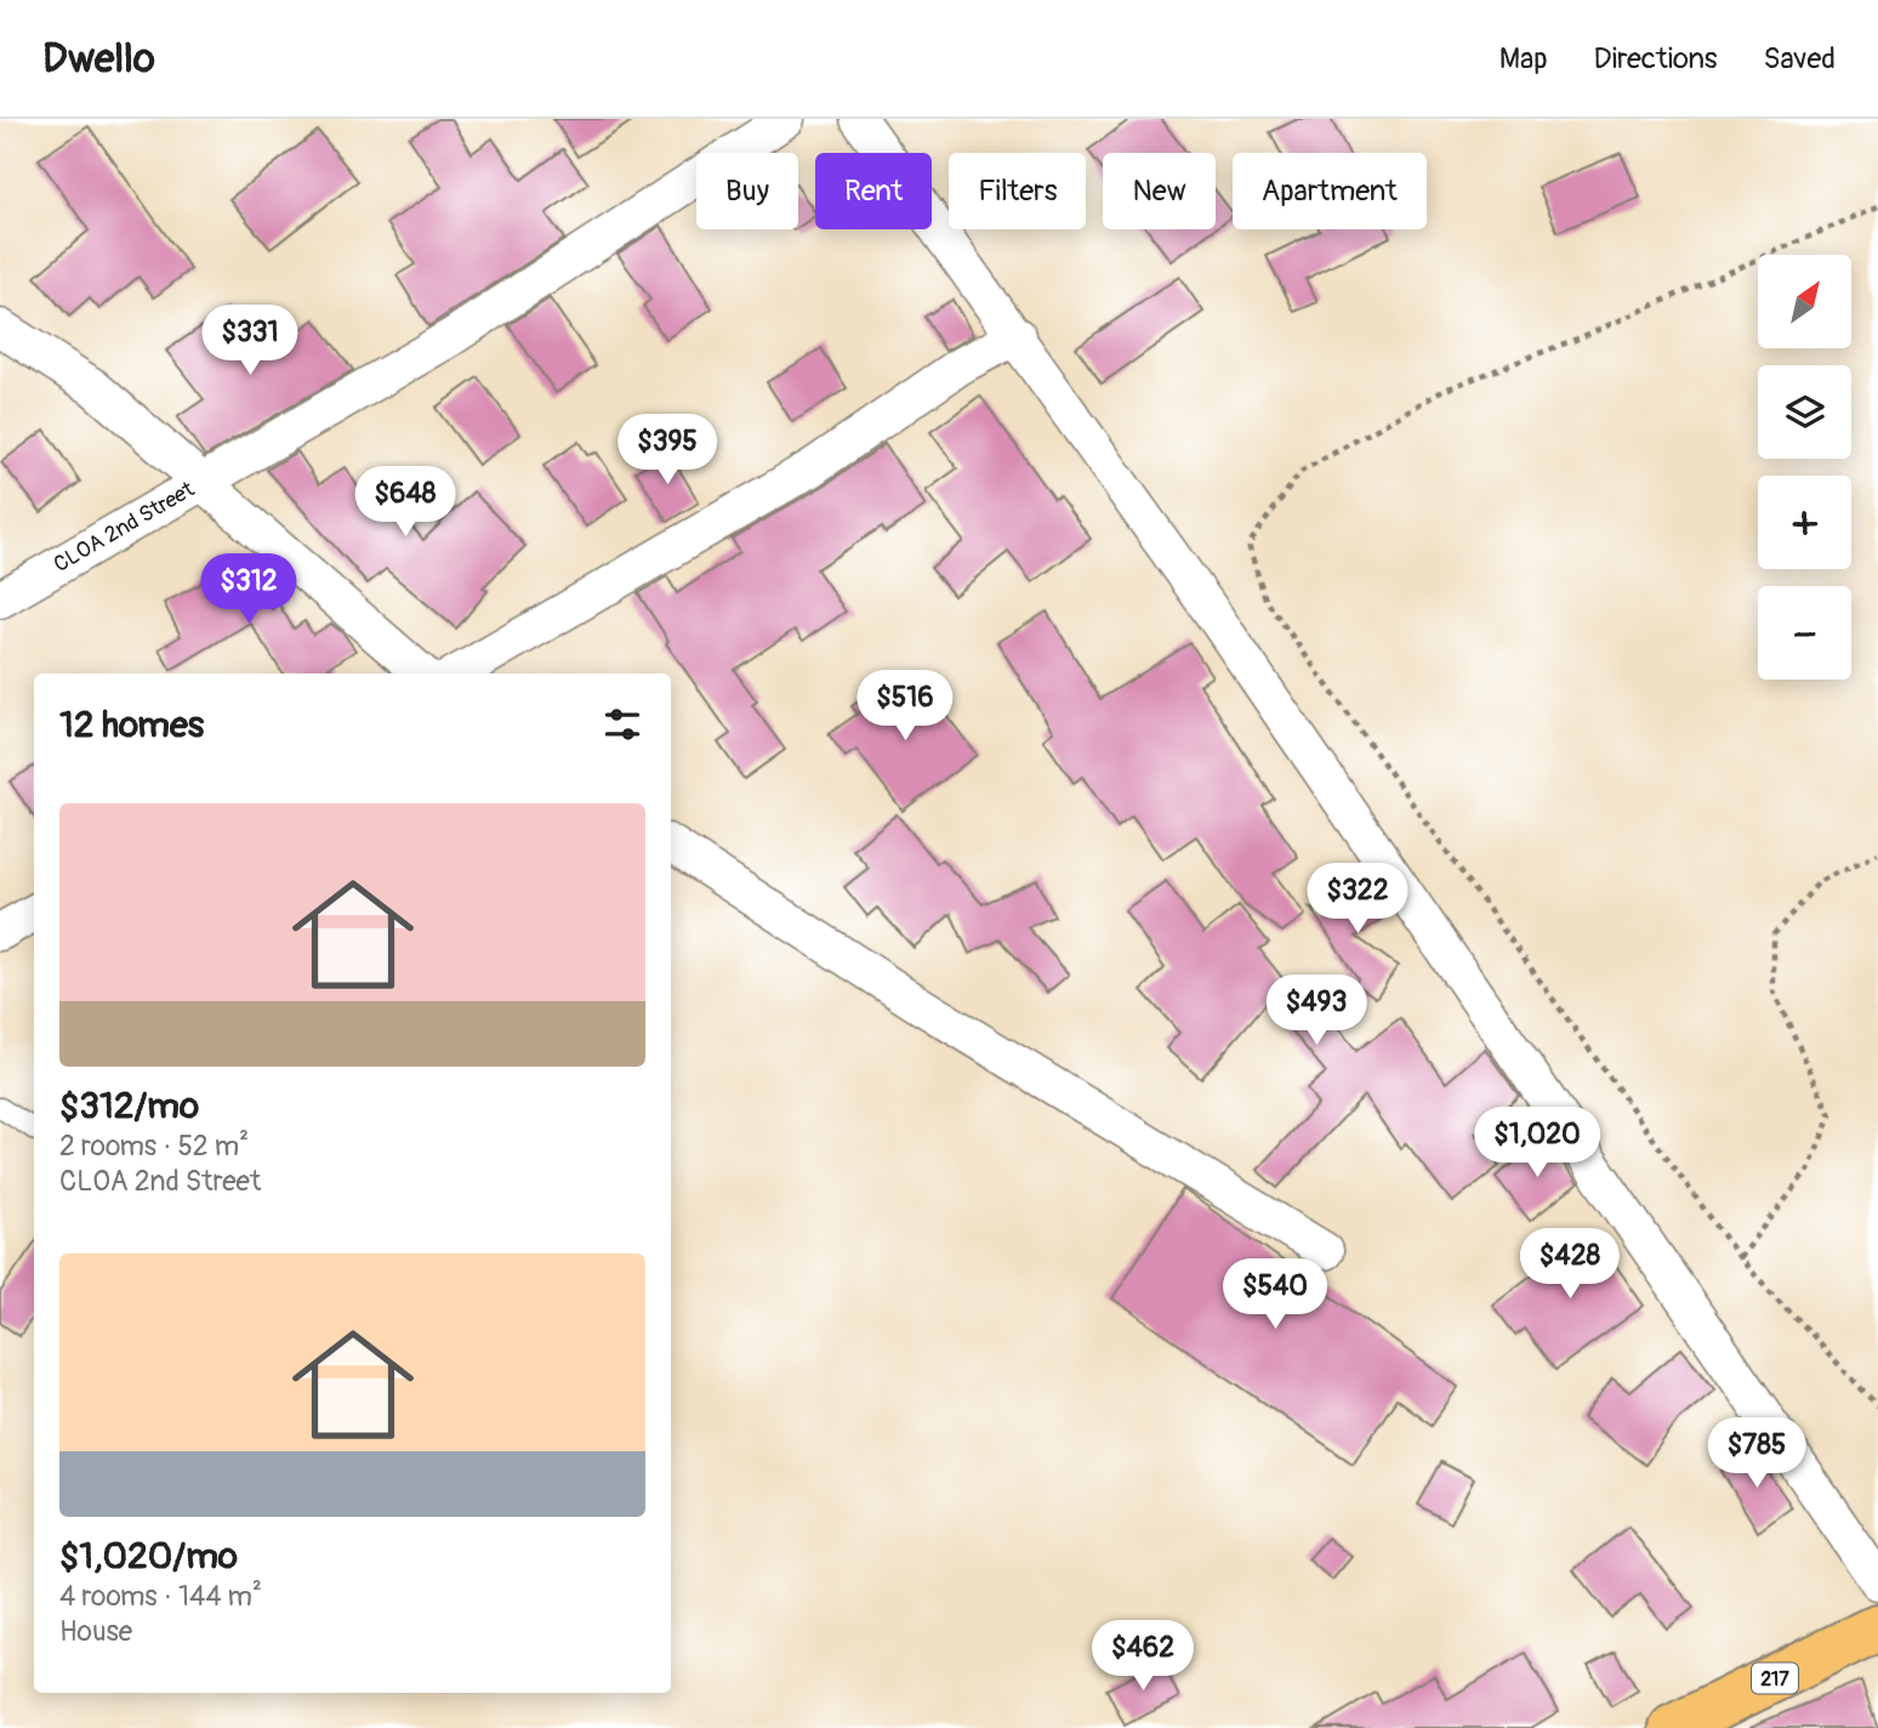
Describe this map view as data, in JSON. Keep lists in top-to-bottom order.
{
  "streets": {
    "main road": ["217"],
    "street": ["CLOA 2nd Street"]
  },
  "north": "top right",
  "page": {
    "header": "Dwello",
    "nav": ["Map", "Directions", "Saved"],
    "chip": [
      "Buy",
      "Rent",
      "Filters",
      "New",
      "Apartment"
    ],
    "map_buttons": ["+", "−"],
    "price": [
      "$331",
      "$395",
      "$648",
      "$312",
      "$516",
      "$322",
      "$493",
      "$1,020",
      "$428",
      "$540",
      "$785",
      "$462"
    ],
    "heading": "12 homes",
    "list": [
      {
        "name": "$312/mo",
        "note": "2 rooms · 52 m² · CLOA 2nd Street"
      },
      {
        "name": "$1,020/mo",
        "note": "4 rooms · 144 m² · House"
      }
    ]
  }
}
